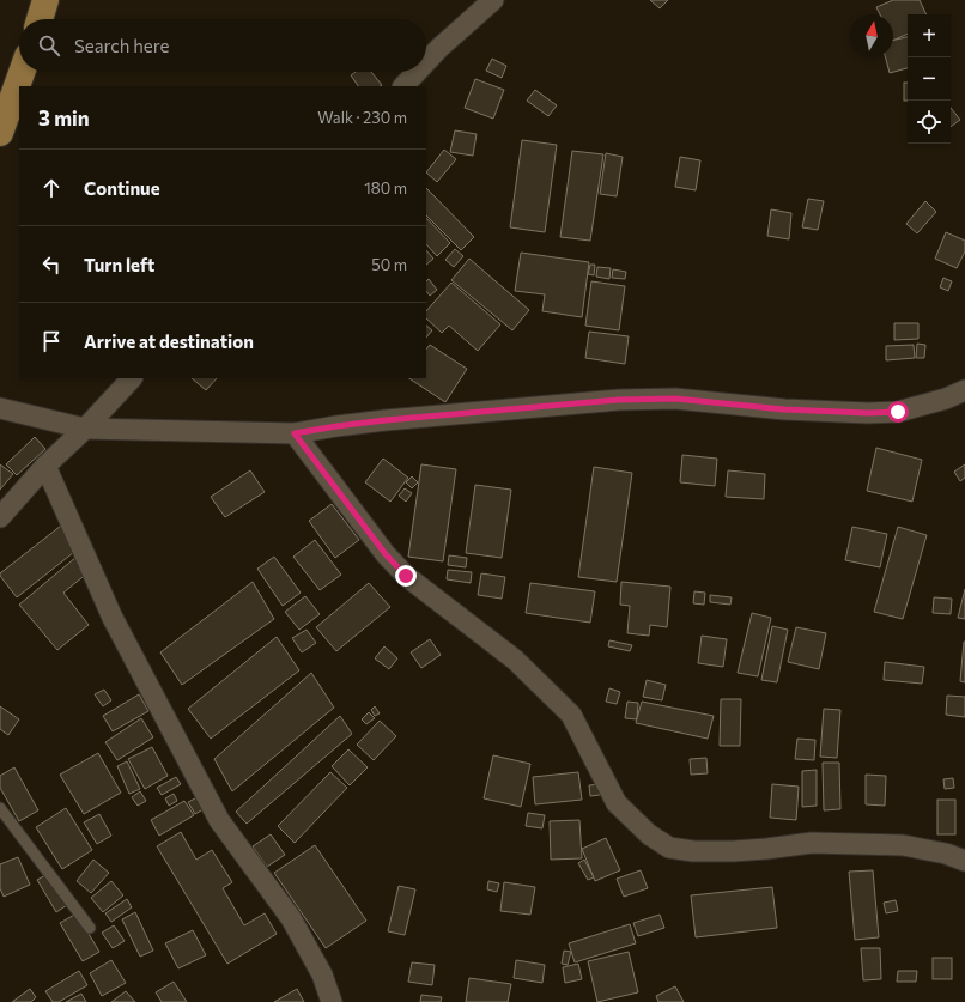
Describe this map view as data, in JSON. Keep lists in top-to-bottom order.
{
  "north": "top",
  "page": {
    "map_buttons": ["+", "−"],
    "search": "Search here",
    "heading": ["3 min", "Walk · 230 m"],
    "list": [
      ["Continue", "180 m"],
      ["Turn left", "50 m"],
      "Arrive at destination"
    ]
  }
}
